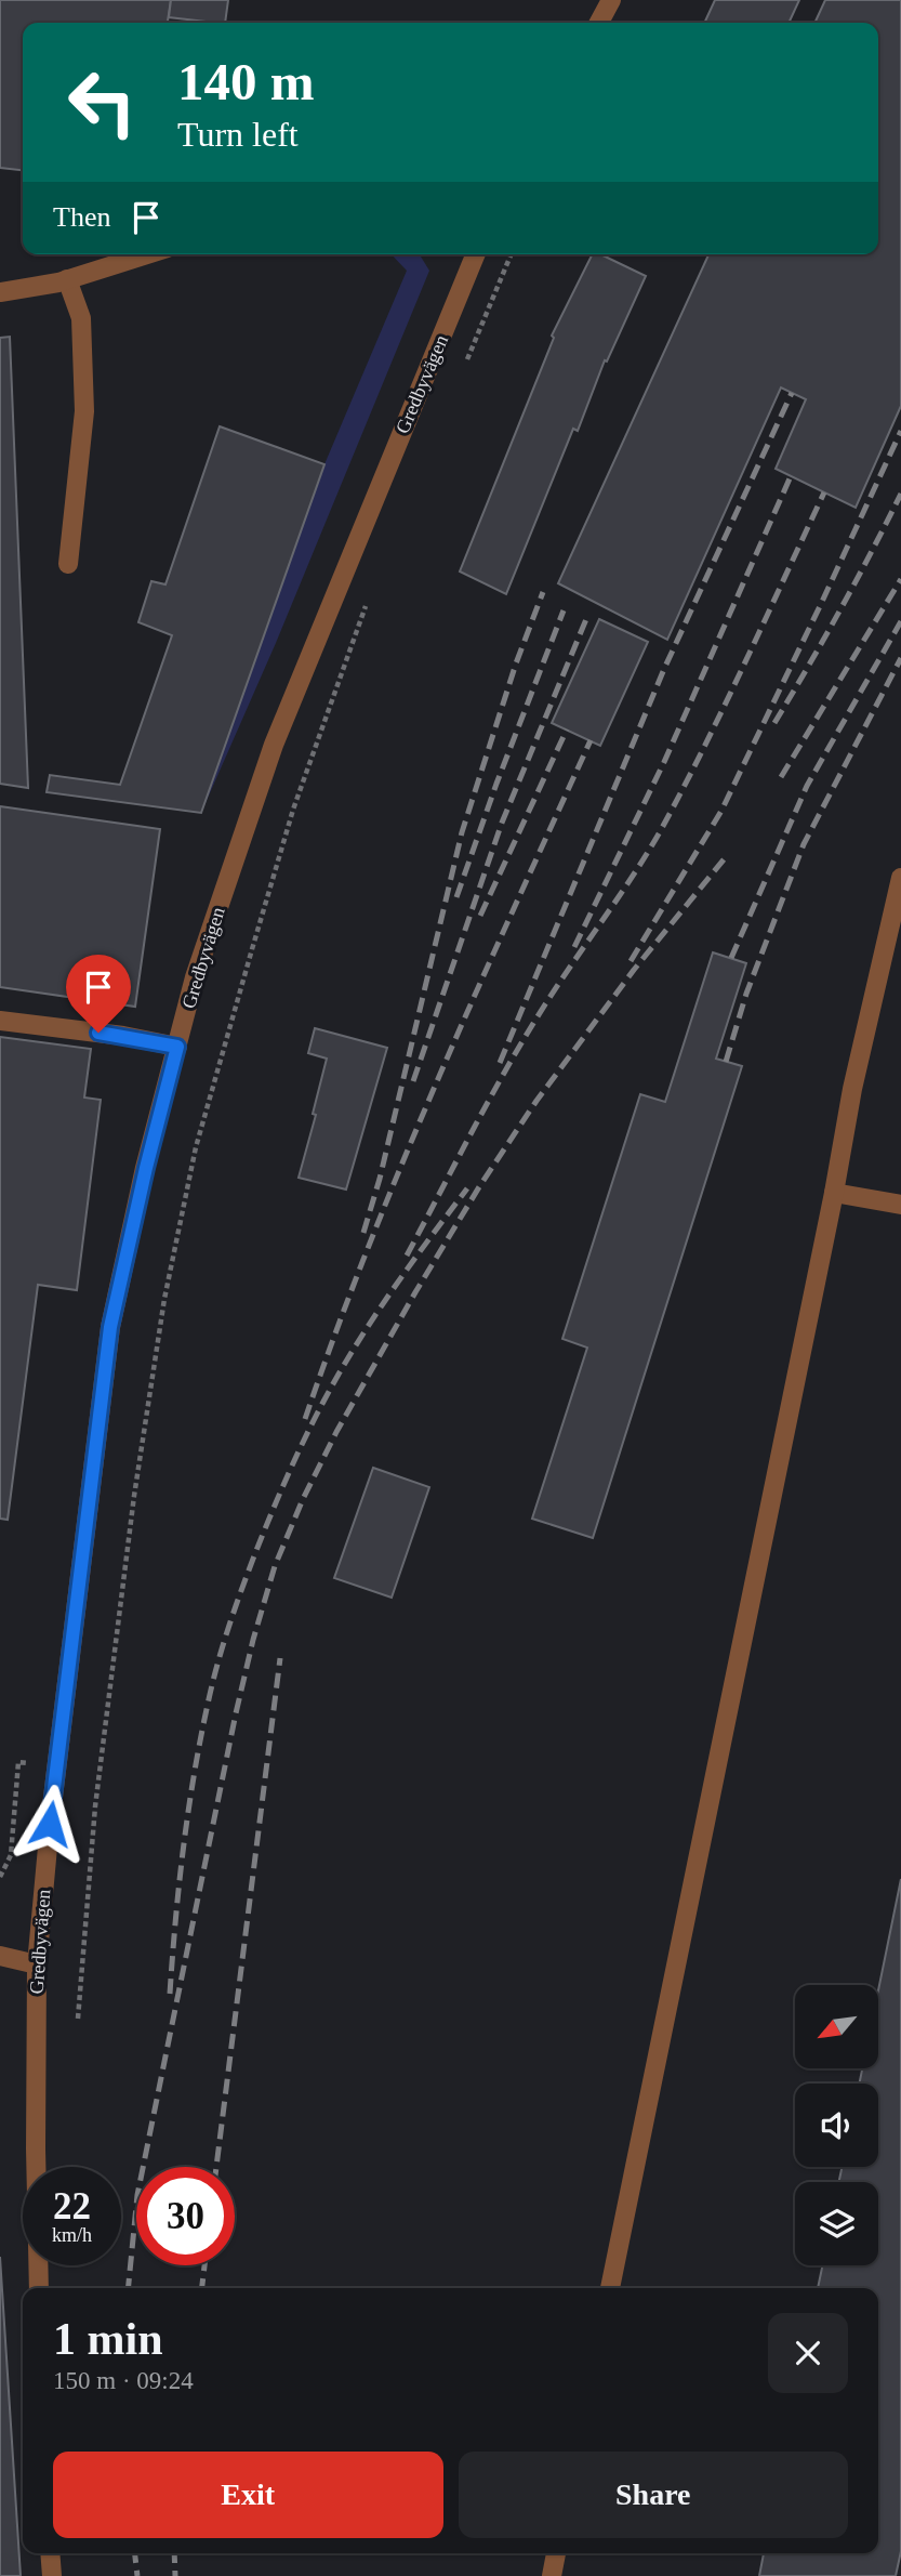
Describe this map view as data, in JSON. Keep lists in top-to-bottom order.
{
  "streets": {
    "street": ["Gredbyvägen"]
  },
  "north": "bottom left",
  "page": {
    "turn": ["140 m", "Turn left"],
    "then": "Then",
    "speed": "22 km/h",
    "limit": "30",
    "heading": ["1 min", "150 m · 09:24"],
    "buttons": ["Exit", "Share"]
  }
}
